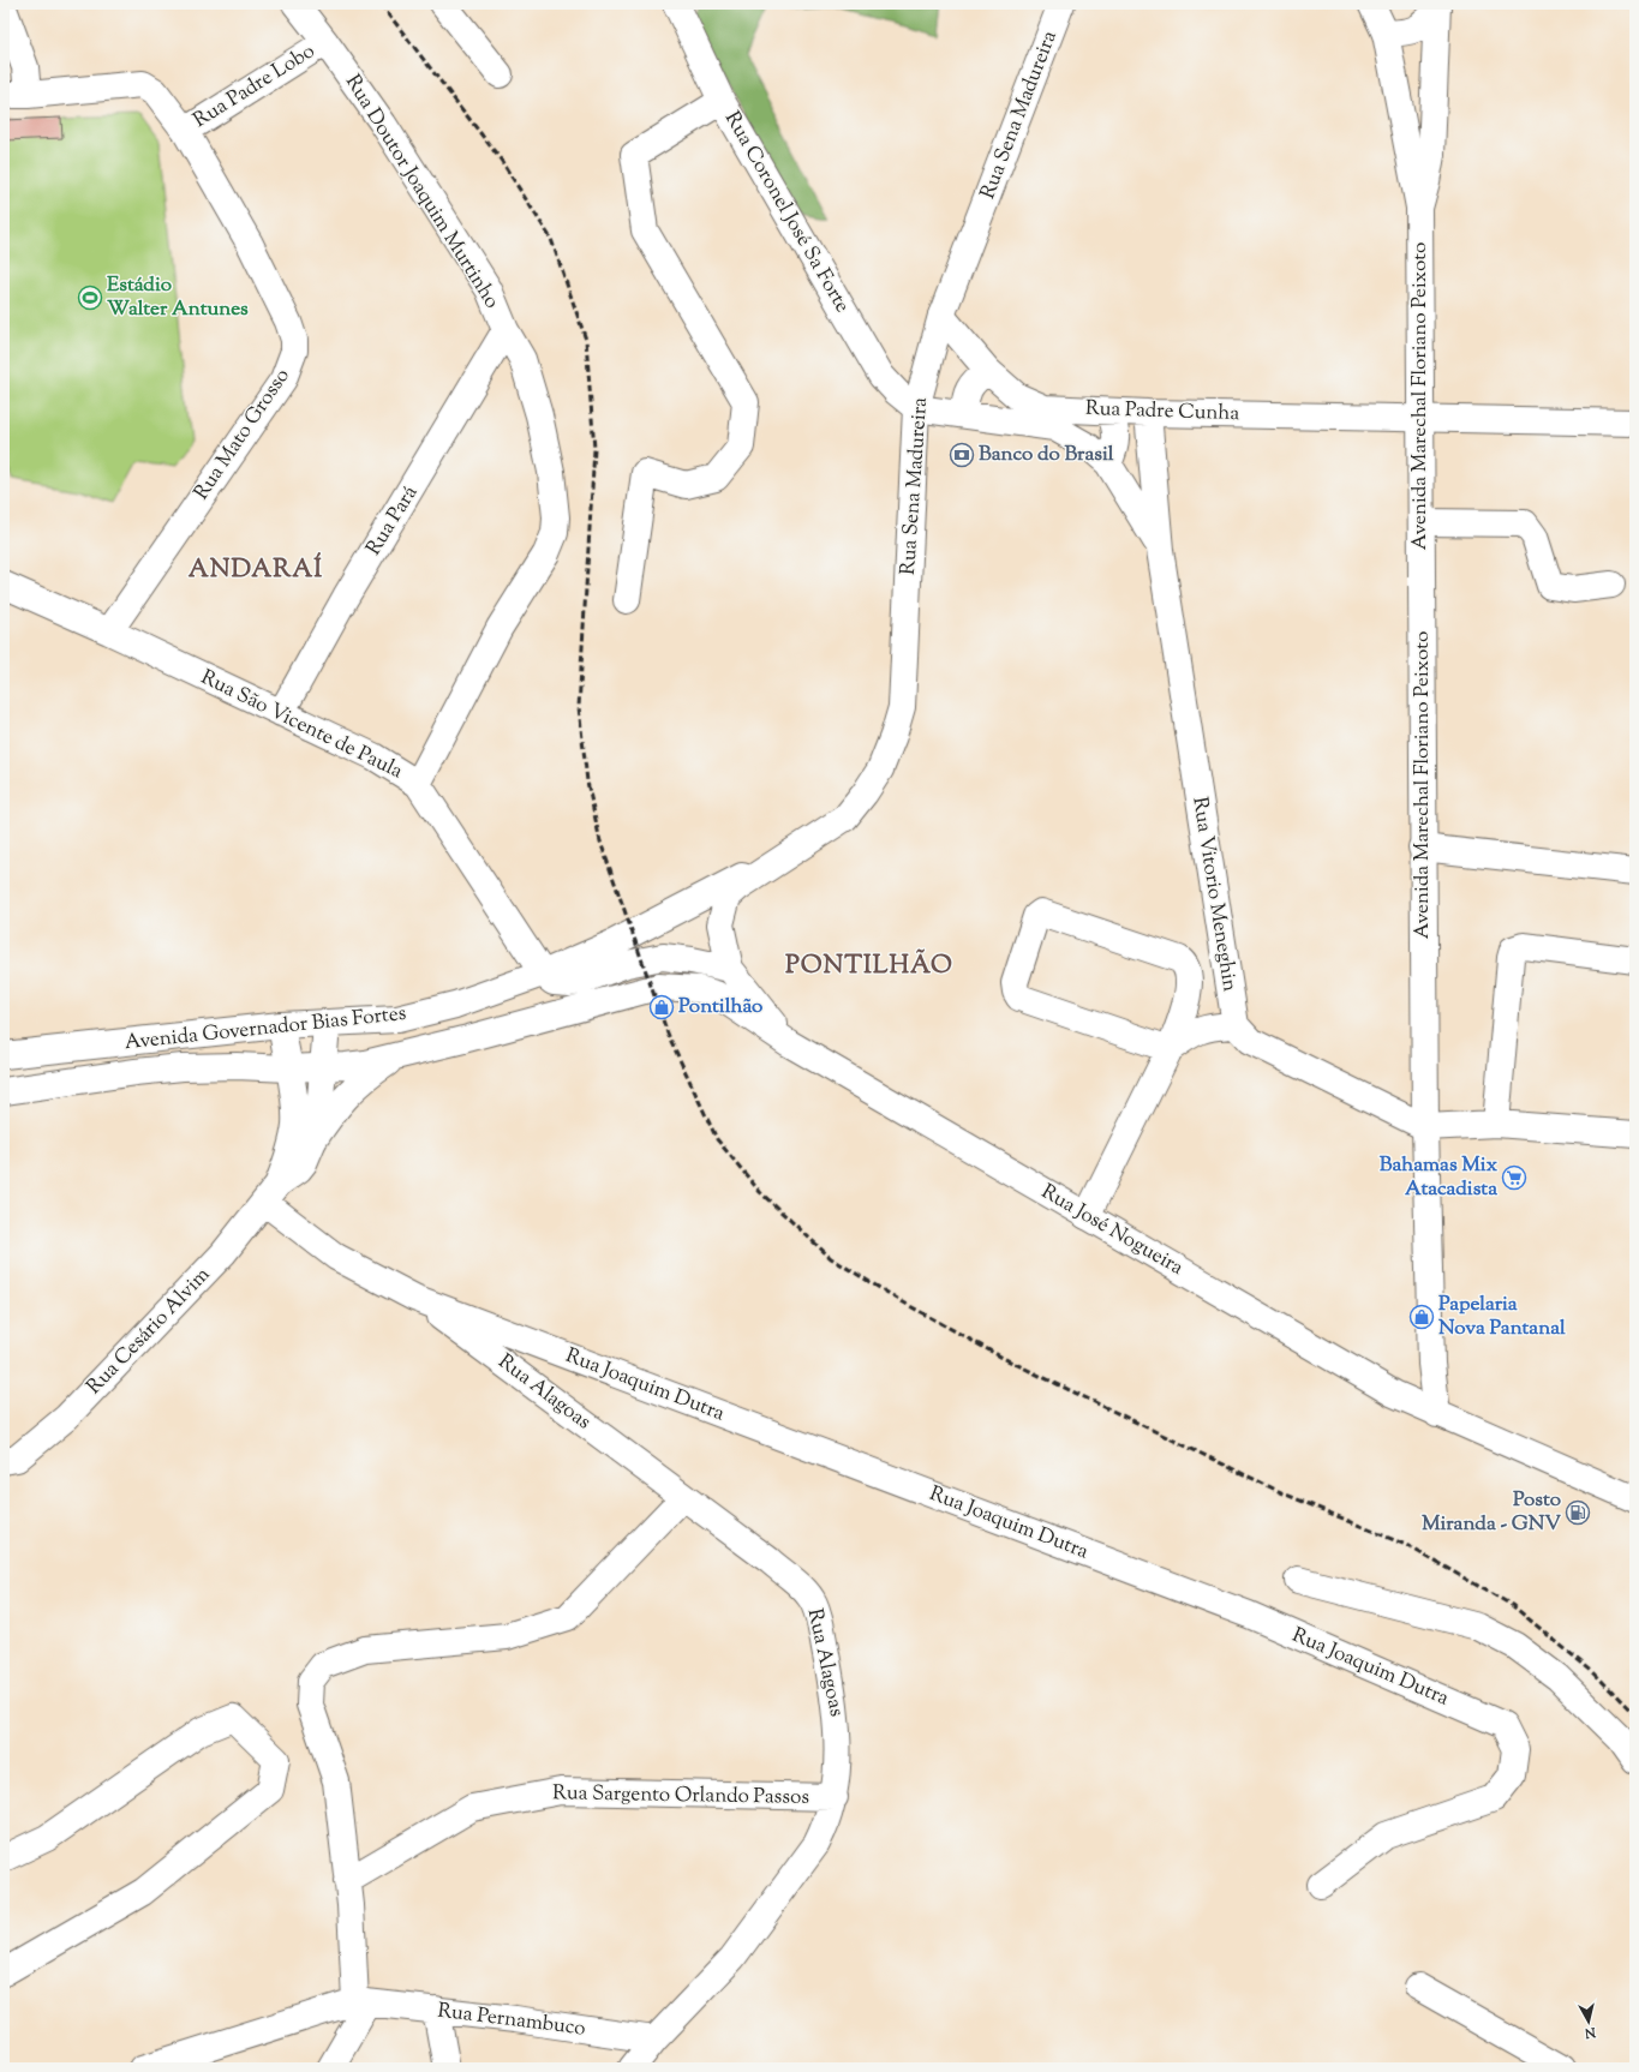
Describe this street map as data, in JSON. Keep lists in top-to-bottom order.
{
  "streets": {
    "street": [
      "Rua Padre Lobo",
      "Rua Sena Madureira",
      "Rua Doutor Joaquim Murtinho",
      "Rua Coronel José Sa Forte",
      "Avenida Marechal Floriano Peixoto",
      "Rua Padre Cunha",
      "Rua Mato Grosso",
      "Rua Pará",
      "Rua São Vicente de Paula",
      "Rua Vitorio Meneghin",
      "Avenida Governador Bias Fortes",
      "Rua José Nogueira",
      "Rua Cesário Alvim",
      "Rua Joaquim Dutra",
      "Rua Alagoas",
      "Rua Sargento Orlando Passos",
      "Rua Pernambuco"
    ]
  },
  "crossings": [
    ["Rua Padre Lobo", "Rua Doutor Joaquim Murtinho"],
    ["Rua Padre Lobo", "Rua Mato Grosso"],
    ["Rua Sena Madureira", "Rua Coronel José Sa Forte"],
    ["Rua Sena Madureira", "Rua Padre Cunha"],
    ["Rua Sena Madureira", "Avenida Governador Bias Fortes"],
    ["Rua Doutor Joaquim Murtinho", "Rua Pará"],
    ["Rua Doutor Joaquim Murtinho", "Rua São Vicente de Paula"],
    ["Avenida Marechal Floriano Peixoto", "Rua Padre Cunha"],
    ["Avenida Marechal Floriano Peixoto", "Rua José Nogueira"],
    ["Rua Padre Cunha", "Rua Vitorio Meneghin"],
    ["Rua Mato Grosso", "Rua São Vicente de Paula"],
    ["Rua Pará", "Rua São Vicente de Paula"],
    ["Rua São Vicente de Paula", "Avenida Governador Bias Fortes"],
    ["Avenida Governador Bias Fortes", "Rua José Nogueira"],
    ["Rua Cesário Alvim", "Rua Joaquim Dutra"],
    ["Rua Joaquim Dutra", "Rua Alagoas"],
    ["Rua Alagoas", "Rua Sargento Orlando Passos"],
    ["Rua Alagoas", "Rua Pernambuco"]
  ],
  "districts": ["ANDARAÍ", "PONTILHÃO"],
  "places": {
    "sports": ["Estádio Walter Antunes"],
    "bank": ["Banco do Brasil"],
    "shop": ["Pontilhão", "Papelaria Nova Pantanal"],
    "supermarket": ["Bahamas Mix Atacadista"],
    "fuel station": ["Posto Miranda - GNV"]
  },
  "north": "bottom"
}
